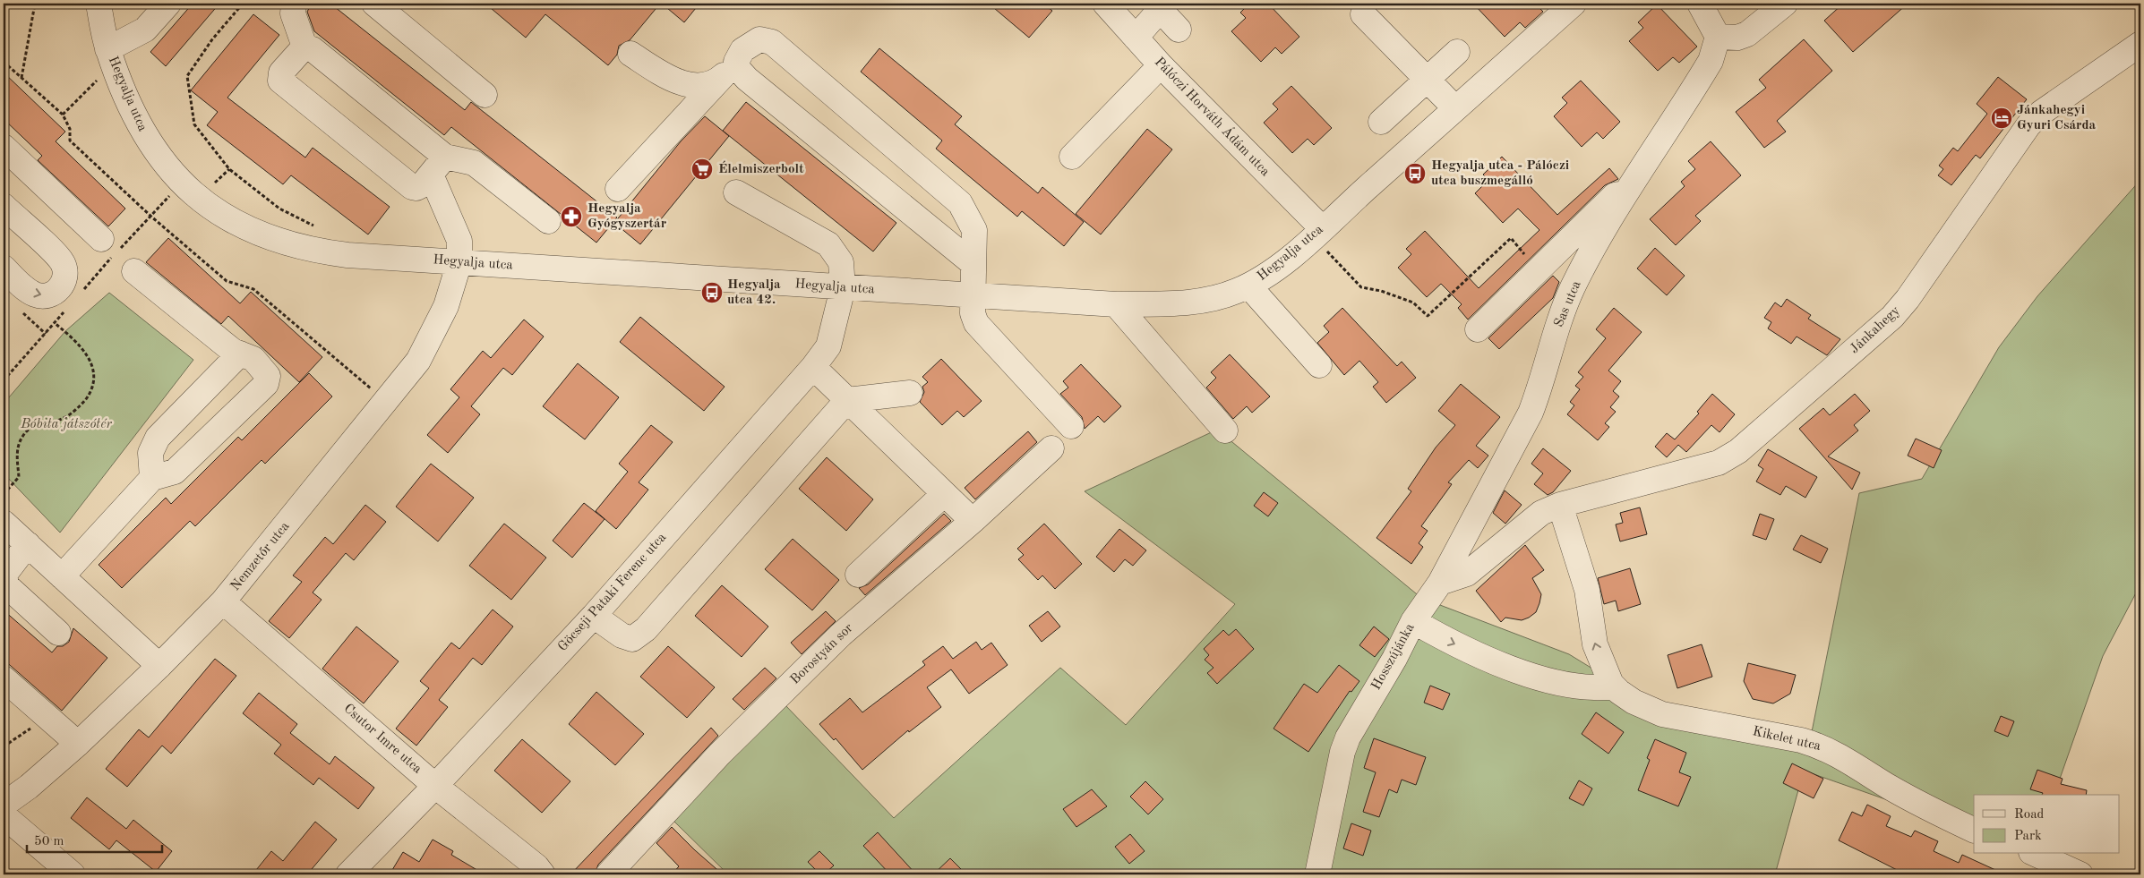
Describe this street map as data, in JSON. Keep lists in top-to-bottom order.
{
  "streets": {
    "street": [
      "Hegyalja utca",
      "Pálóczi Horváth Ádám utca",
      "Sas utca",
      "Jánkahegy",
      "Nemzetőr utca",
      "Göcseji Pataki Ferenc utca",
      "Borostyán sor",
      "Hosszújánka",
      "Csutor Imre utca",
      "Kikelet utca"
    ]
  },
  "crossings": [
    ["Hegyalja utca", "Pálóczi Horváth Ádám utca"],
    ["Hegyalja utca", "Nemzetőr utca"],
    ["Hegyalja utca", "Göcseji Pataki Ferenc utca"],
    ["Sas utca", "Hosszújánka"],
    ["Jánkahegy", "Kikelet utca"],
    ["Nemzetőr utca", "Csutor Imre utca"],
    ["Göcseji Pataki Ferenc utca", "Csutor Imre utca"]
  ],
  "parks": ["Bóbita játszótér"],
  "places": {
    "hotel": ["Jánkahegyi Gyuri Csárda"],
    "supermarket": ["Élelmiszerbolt"],
    "bus stop": ["Hegyalja utca - Pálóczi utca buszmegálló", "Hegyalja utca 42."],
    "pharmacy": ["Hegyalja Gyógyszertár"]
  },
  "legend": ["Road", "Park"],
  "scale_bar": "50 m"
}
